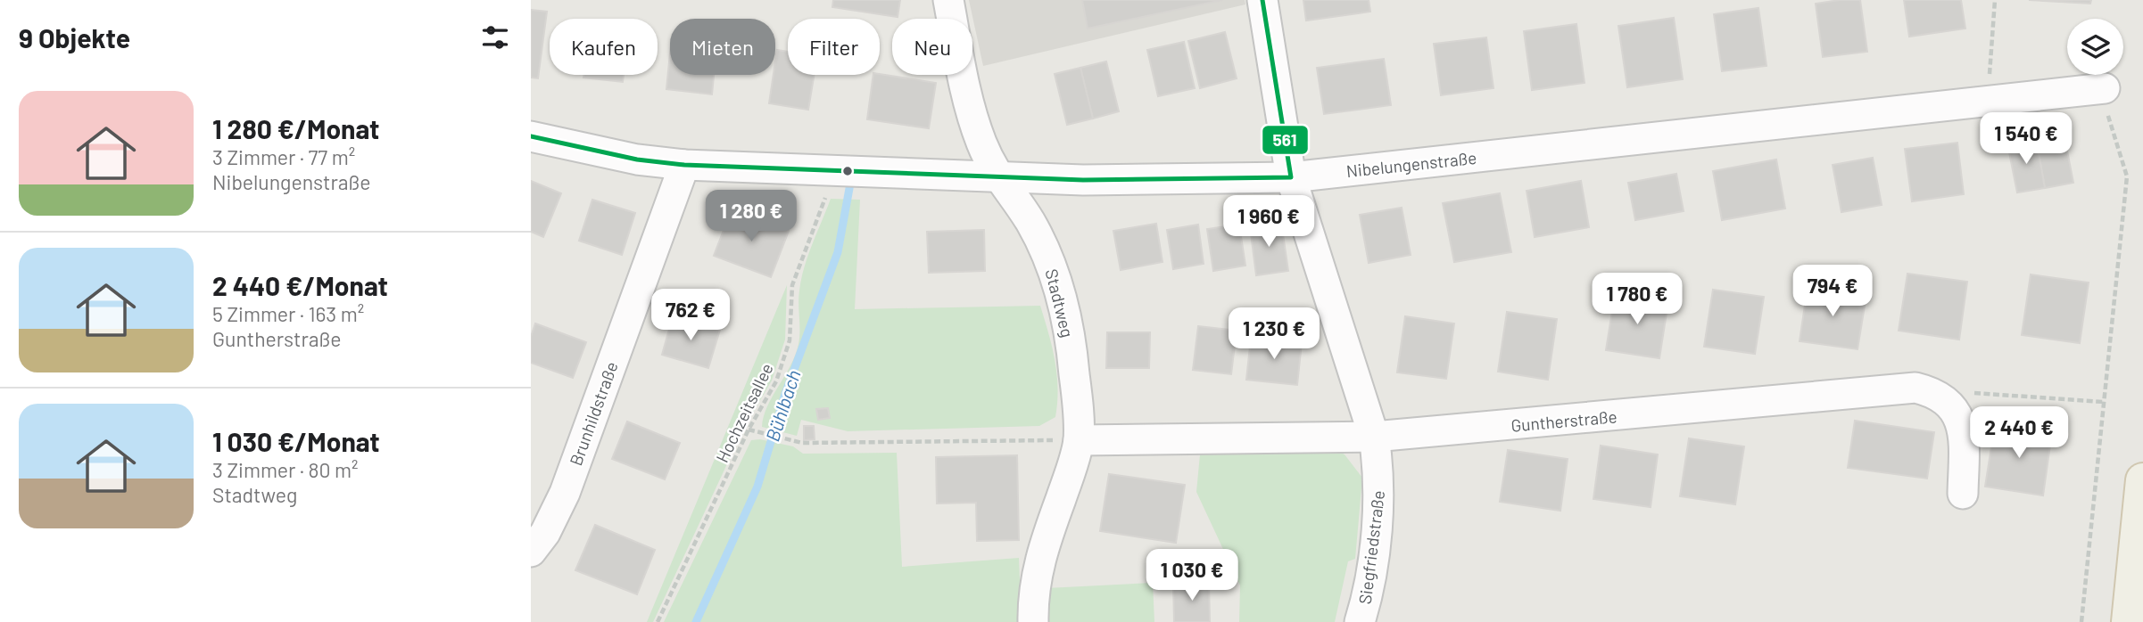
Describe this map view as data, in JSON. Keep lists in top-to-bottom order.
{
  "streets": {
    "street": [
      "Nibelungenstraße",
      "Stadtweg",
      "Brunhildstraße",
      "Guntherstraße",
      "Siegfriedstraße"
    ],
    "path": ["Hochzeitsallee"]
  },
  "crossings": [
    ["Nibelungenstraße", "Stadtweg"],
    ["Nibelungenstraße", "Hochzeitsallee"],
    ["Nibelungenstraße", "Brunhildstraße"],
    ["Nibelungenstraße", "Siegfriedstraße"],
    ["Stadtweg", "Guntherstraße"],
    ["Guntherstraße", "Siegfriedstraße"]
  ],
  "water": ["Bühlbach"],
  "lines": ["transit line 561"],
  "page": {
    "heading": "9 Objekte",
    "chip": [
      "Kaufen",
      "Mieten",
      "Filter",
      "Neu"
    ],
    "list": [
      {
        "name": "1 280 €/Monat",
        "note": "3 Zimmer · 77 m² · Nibelungenstraße"
      },
      {
        "name": "2 440 €/Monat",
        "note": "5 Zimmer · 163 m² · Guntherstraße"
      },
      {
        "name": "1 030 €/Monat",
        "note": "3 Zimmer · 80 m² · Stadtweg"
      }
    ],
    "price": [
      "1 540 €",
      "1 280 €",
      "1 960 €",
      "794 €",
      "1 780 €",
      "762 €",
      "1 230 €",
      "2 440 €",
      "1 030 €"
    ]
  }
}
